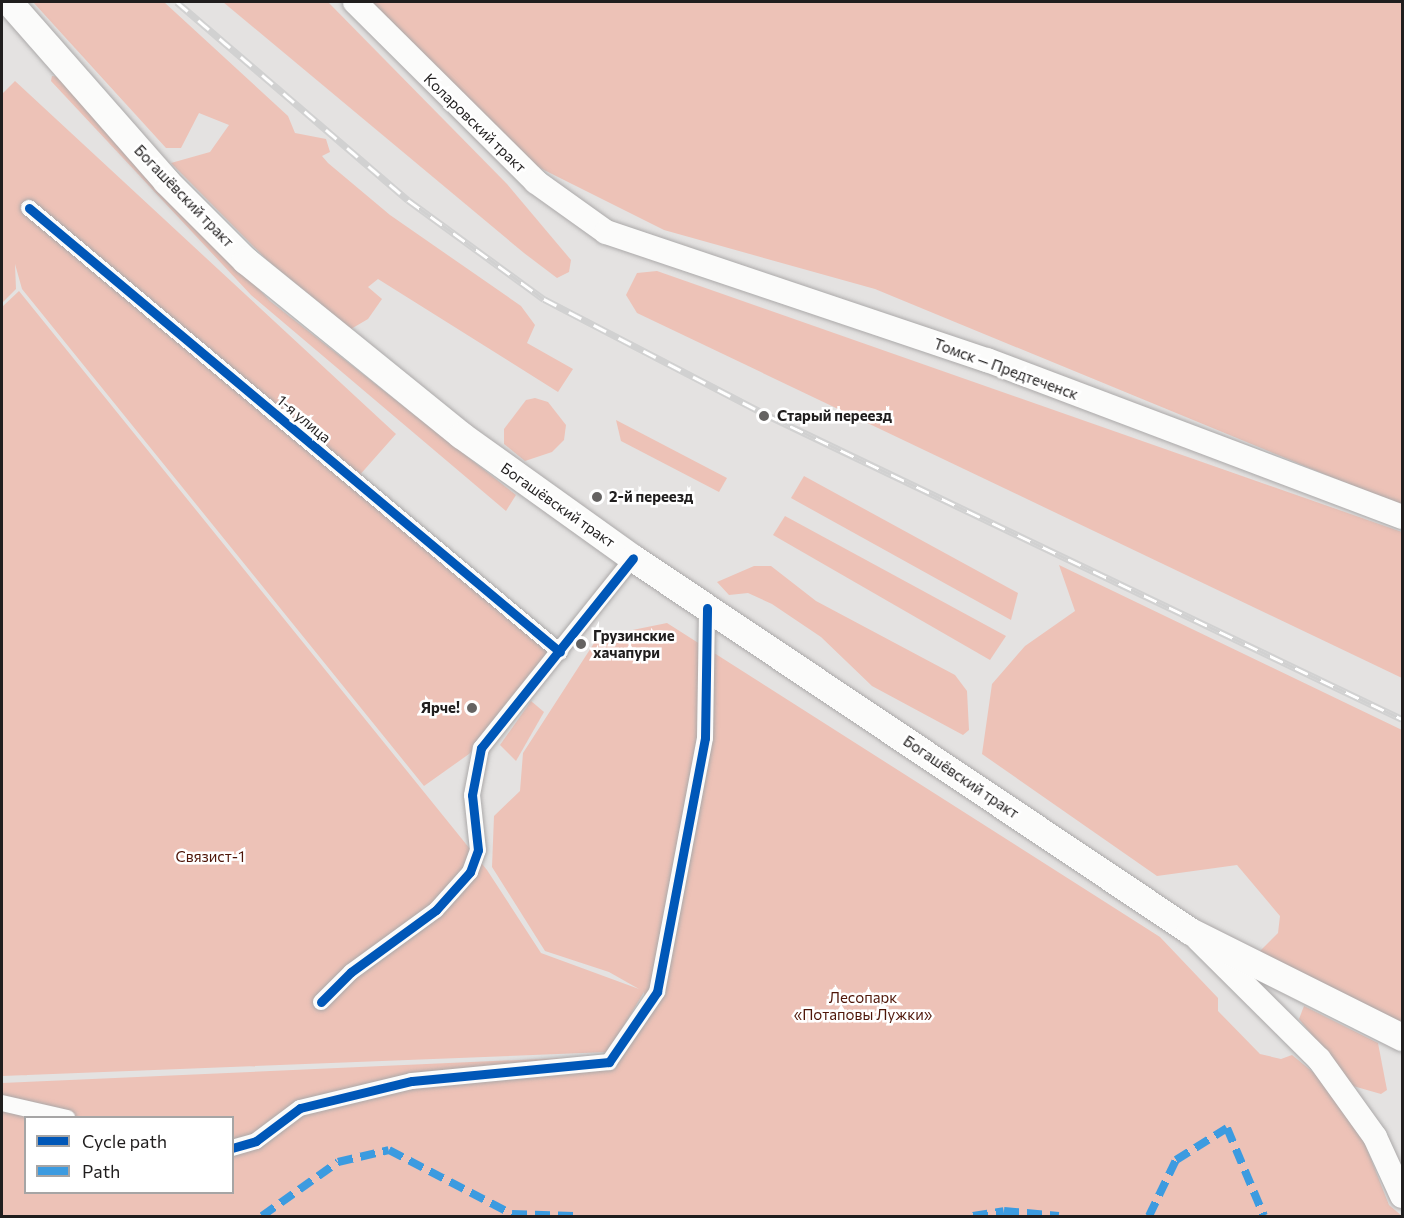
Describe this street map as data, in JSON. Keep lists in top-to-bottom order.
{
  "streets": {
    "main road": ["Коларовский тракт", "Богашёвский тракт", "Томск — Предтеченск"],
    "street": ["1-я улица"]
  },
  "crossings": [
    ["Коларовский тракт", "Томск — Предтеченск"]
  ],
  "parks": ["Связист-1", "Лесопарк «Потаповы Лужки»"],
  "places": [
    "Старый переезд",
    "2-й переезд",
    "Грузинские хачапури",
    "Ярче!"
  ],
  "legend": ["Cycle path", "Path"]
}
